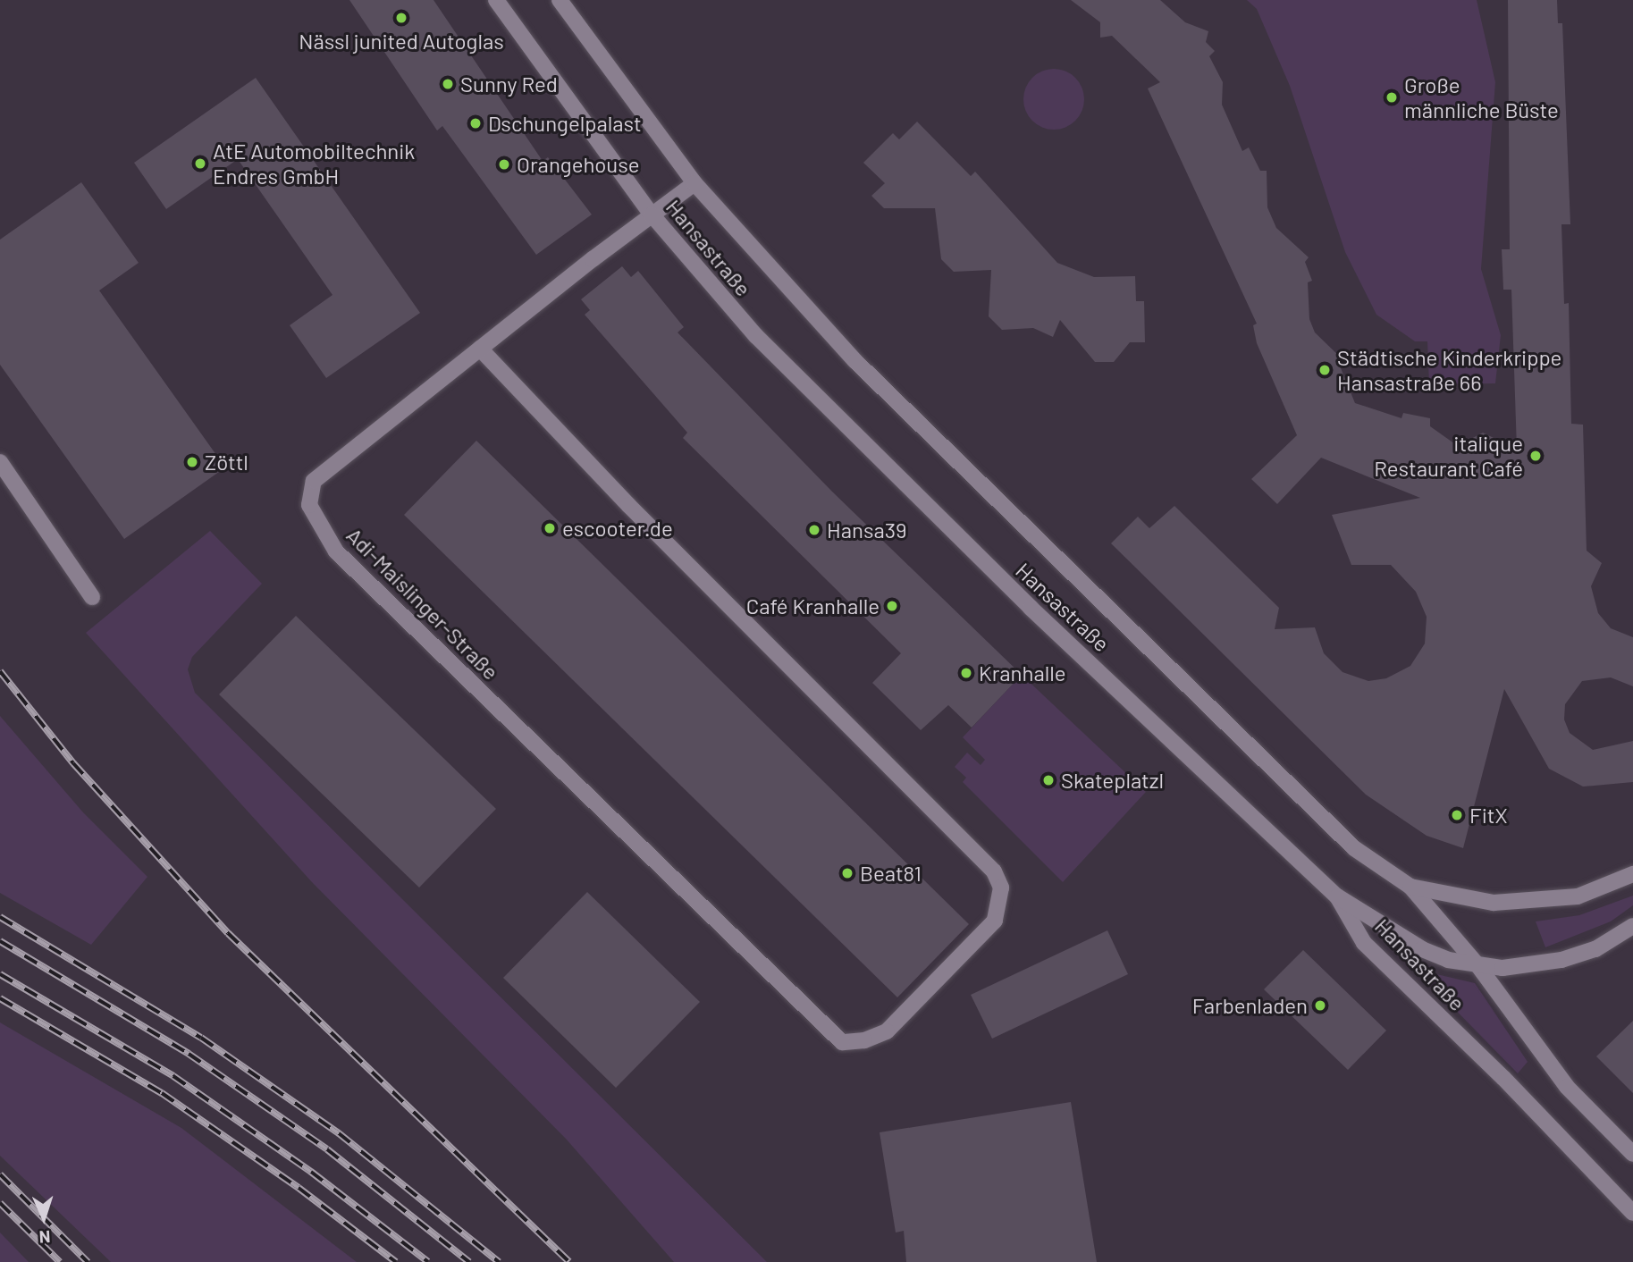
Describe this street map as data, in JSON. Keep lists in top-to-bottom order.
{
  "streets": {
    "main road": ["Hansastraße", "Adi-Maislinger-Straße"]
  },
  "crossings": [
    ["Hansastraße", "Adi-Maislinger-Straße"]
  ],
  "places": [
    "Nässl junited Autoglas",
    "Sunny Red",
    "Große männliche Büste",
    "Dschungelpalast",
    "AtE Automobiltechnik Endres GmbH",
    "Orangehouse",
    "Städtische Kinderkrippe Hansastraße 66",
    "italique Restaurant Café",
    "Zöttl",
    "escooter.de",
    "Hansa39",
    "Café Kranhalle",
    "Kranhalle",
    "Skateplatzl",
    "FitX",
    "Beat81",
    "Farbenladen"
  ],
  "north": "bottom"
}
